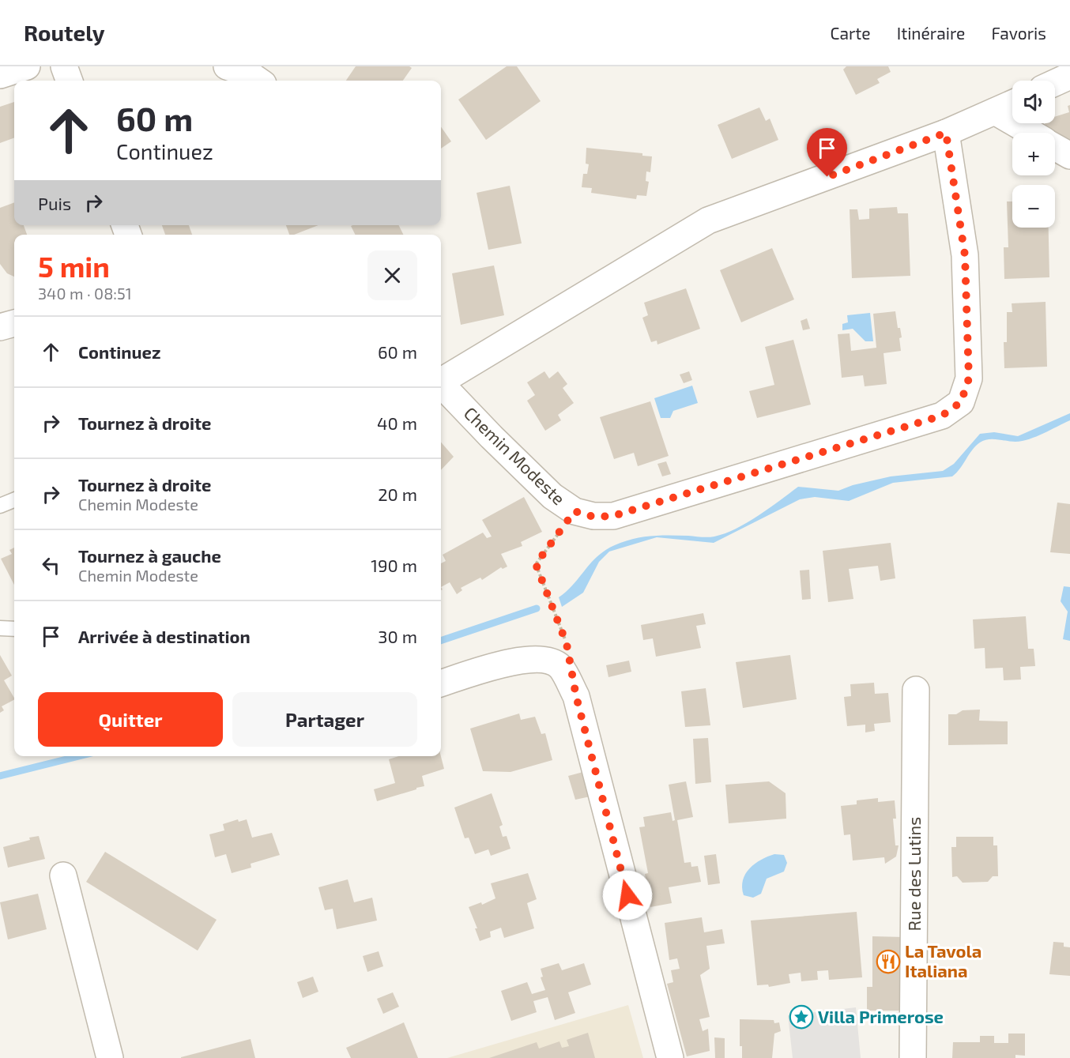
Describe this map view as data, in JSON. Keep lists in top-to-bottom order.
{
  "streets": {
    "street": ["Chemin Modeste", "Rue des Lutins"]
  },
  "places": {
    "restaurant": ["La Tavola Italiana"],
    "place": ["Villa Primerose"]
  },
  "page": {
    "header": "Routely",
    "nav": ["Carte", "Itinéraire", "Favoris"],
    "map_buttons": ["+", "−"],
    "turn": ["60 m", "Continuez"],
    "then": "Puis",
    "heading": ["5 min", "340 m · 08:51"],
    "list": [
      {
        "name": "Continuez",
        "value": "60 m"
      },
      {
        "name": "Tournez à droite",
        "value": "40 m"
      },
      {
        "name": "Tournez à droite",
        "note": "Chemin Modeste",
        "value": "20 m"
      },
      {
        "name": "Tournez à gauche",
        "note": "Chemin Modeste",
        "value": "190 m"
      },
      {
        "name": "Arrivée à destination",
        "value": "30 m"
      }
    ],
    "buttons": ["Quitter", "Partager"]
  }
}
